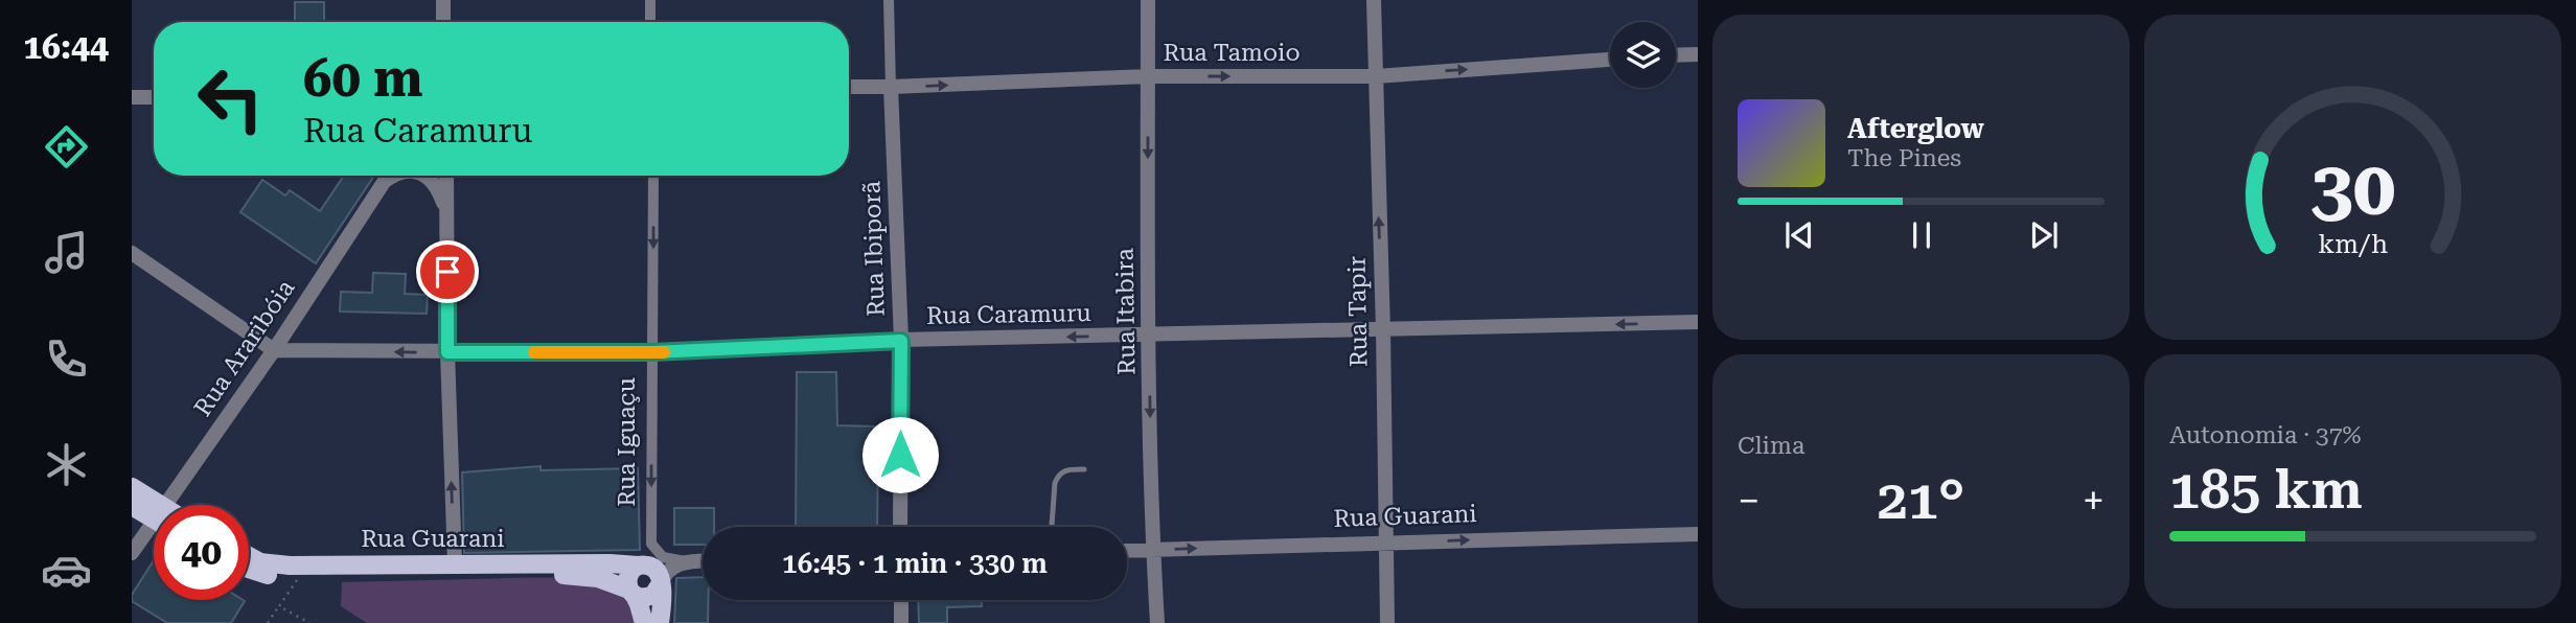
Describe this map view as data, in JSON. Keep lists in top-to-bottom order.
{
  "streets": {
    "main road": ["Rua Guarani"],
    "street": [
      "Rua Tamoio",
      "Rua Ibiporã",
      "Rua Itabira",
      "Rua Tapir",
      "Rua Caramuru",
      "Rua Araribóia",
      "Rua Iguaçu"
    ]
  },
  "crossings": [
    ["Rua Tamoio", "Rua Ibiporã"],
    ["Rua Tamoio", "Rua Itabira"],
    ["Rua Tamoio", "Rua Tapir"],
    ["Rua Ibiporã", "Rua Caramuru"],
    ["Rua Itabira", "Rua Caramuru"],
    ["Rua Itabira", "Rua Guarani"],
    ["Rua Tapir", "Rua Caramuru"],
    ["Rua Tapir", "Rua Guarani"],
    ["Rua Caramuru", "Rua Araribóia"],
    ["Rua Caramuru", "Rua Iguaçu"]
  ],
  "one_way": [
    "Rua Tamoio",
    "Rua Itabira",
    "Rua Tapir",
    "Rua Caramuru",
    "Rua Iguaçu",
    "Rua Guarani"
  ],
  "page": {
    "tabs": "16:44",
    "turn": ["60 m", "Rua Caramuru"],
    "song": ["Afterglow", "The Pines"],
    "tile": [
      "Clima",
      ["Autonomia · 37%", "185 km"]
    ],
    "heat": ["−", "21°", "+"],
    "limit": "40",
    "trip": "16:45 · 1 min · 330 m",
    "gauge": ["30", "km/h"]
  }
}
